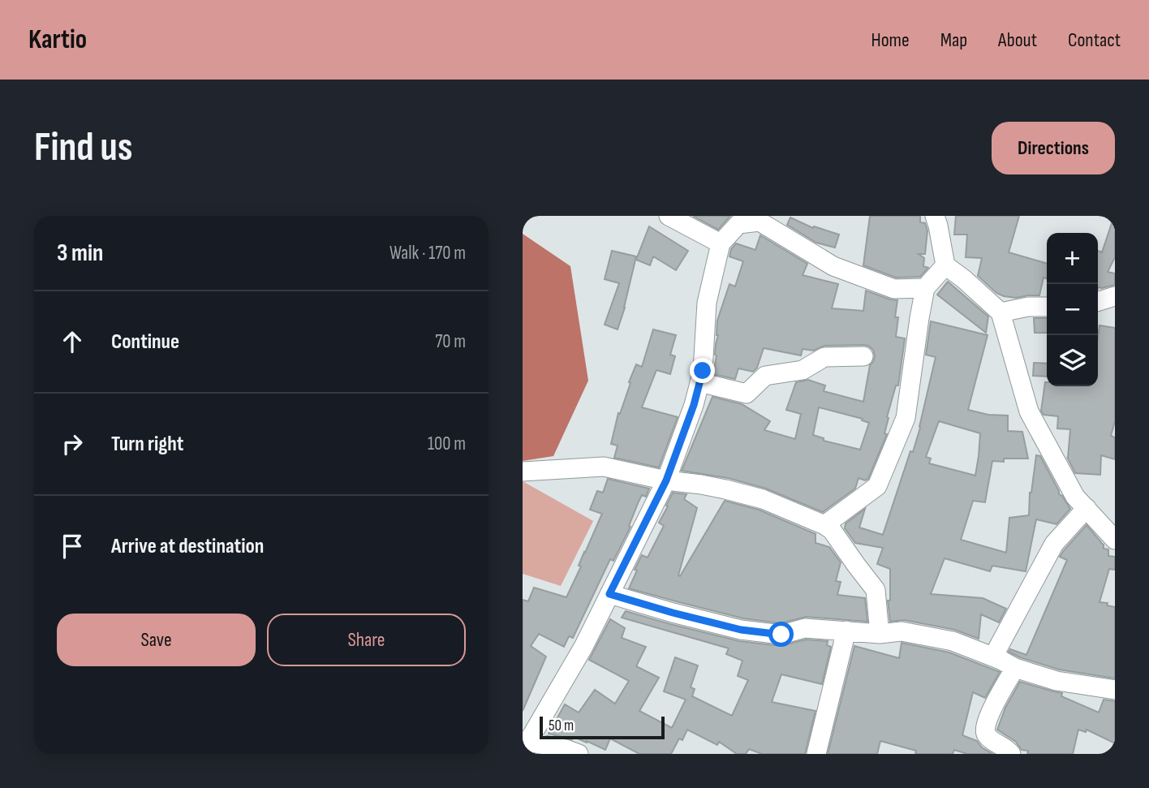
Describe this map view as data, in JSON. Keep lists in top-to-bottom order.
{
  "scale_bar": "50 m",
  "page": {
    "header": "Kartio",
    "nav": [
      "Home",
      "Map",
      "About",
      "Contact"
    ],
    "buttons": [
      "Directions",
      ["Save", "Share"]
    ],
    "title": "Find us",
    "heading": ["3 min", "Walk · 170 m"],
    "map_buttons": ["+", "−"],
    "list": [
      ["Continue", "70 m"],
      ["Turn right", "100 m"],
      "Arrive at destination"
    ],
    "scale": "50 m"
  }
}
